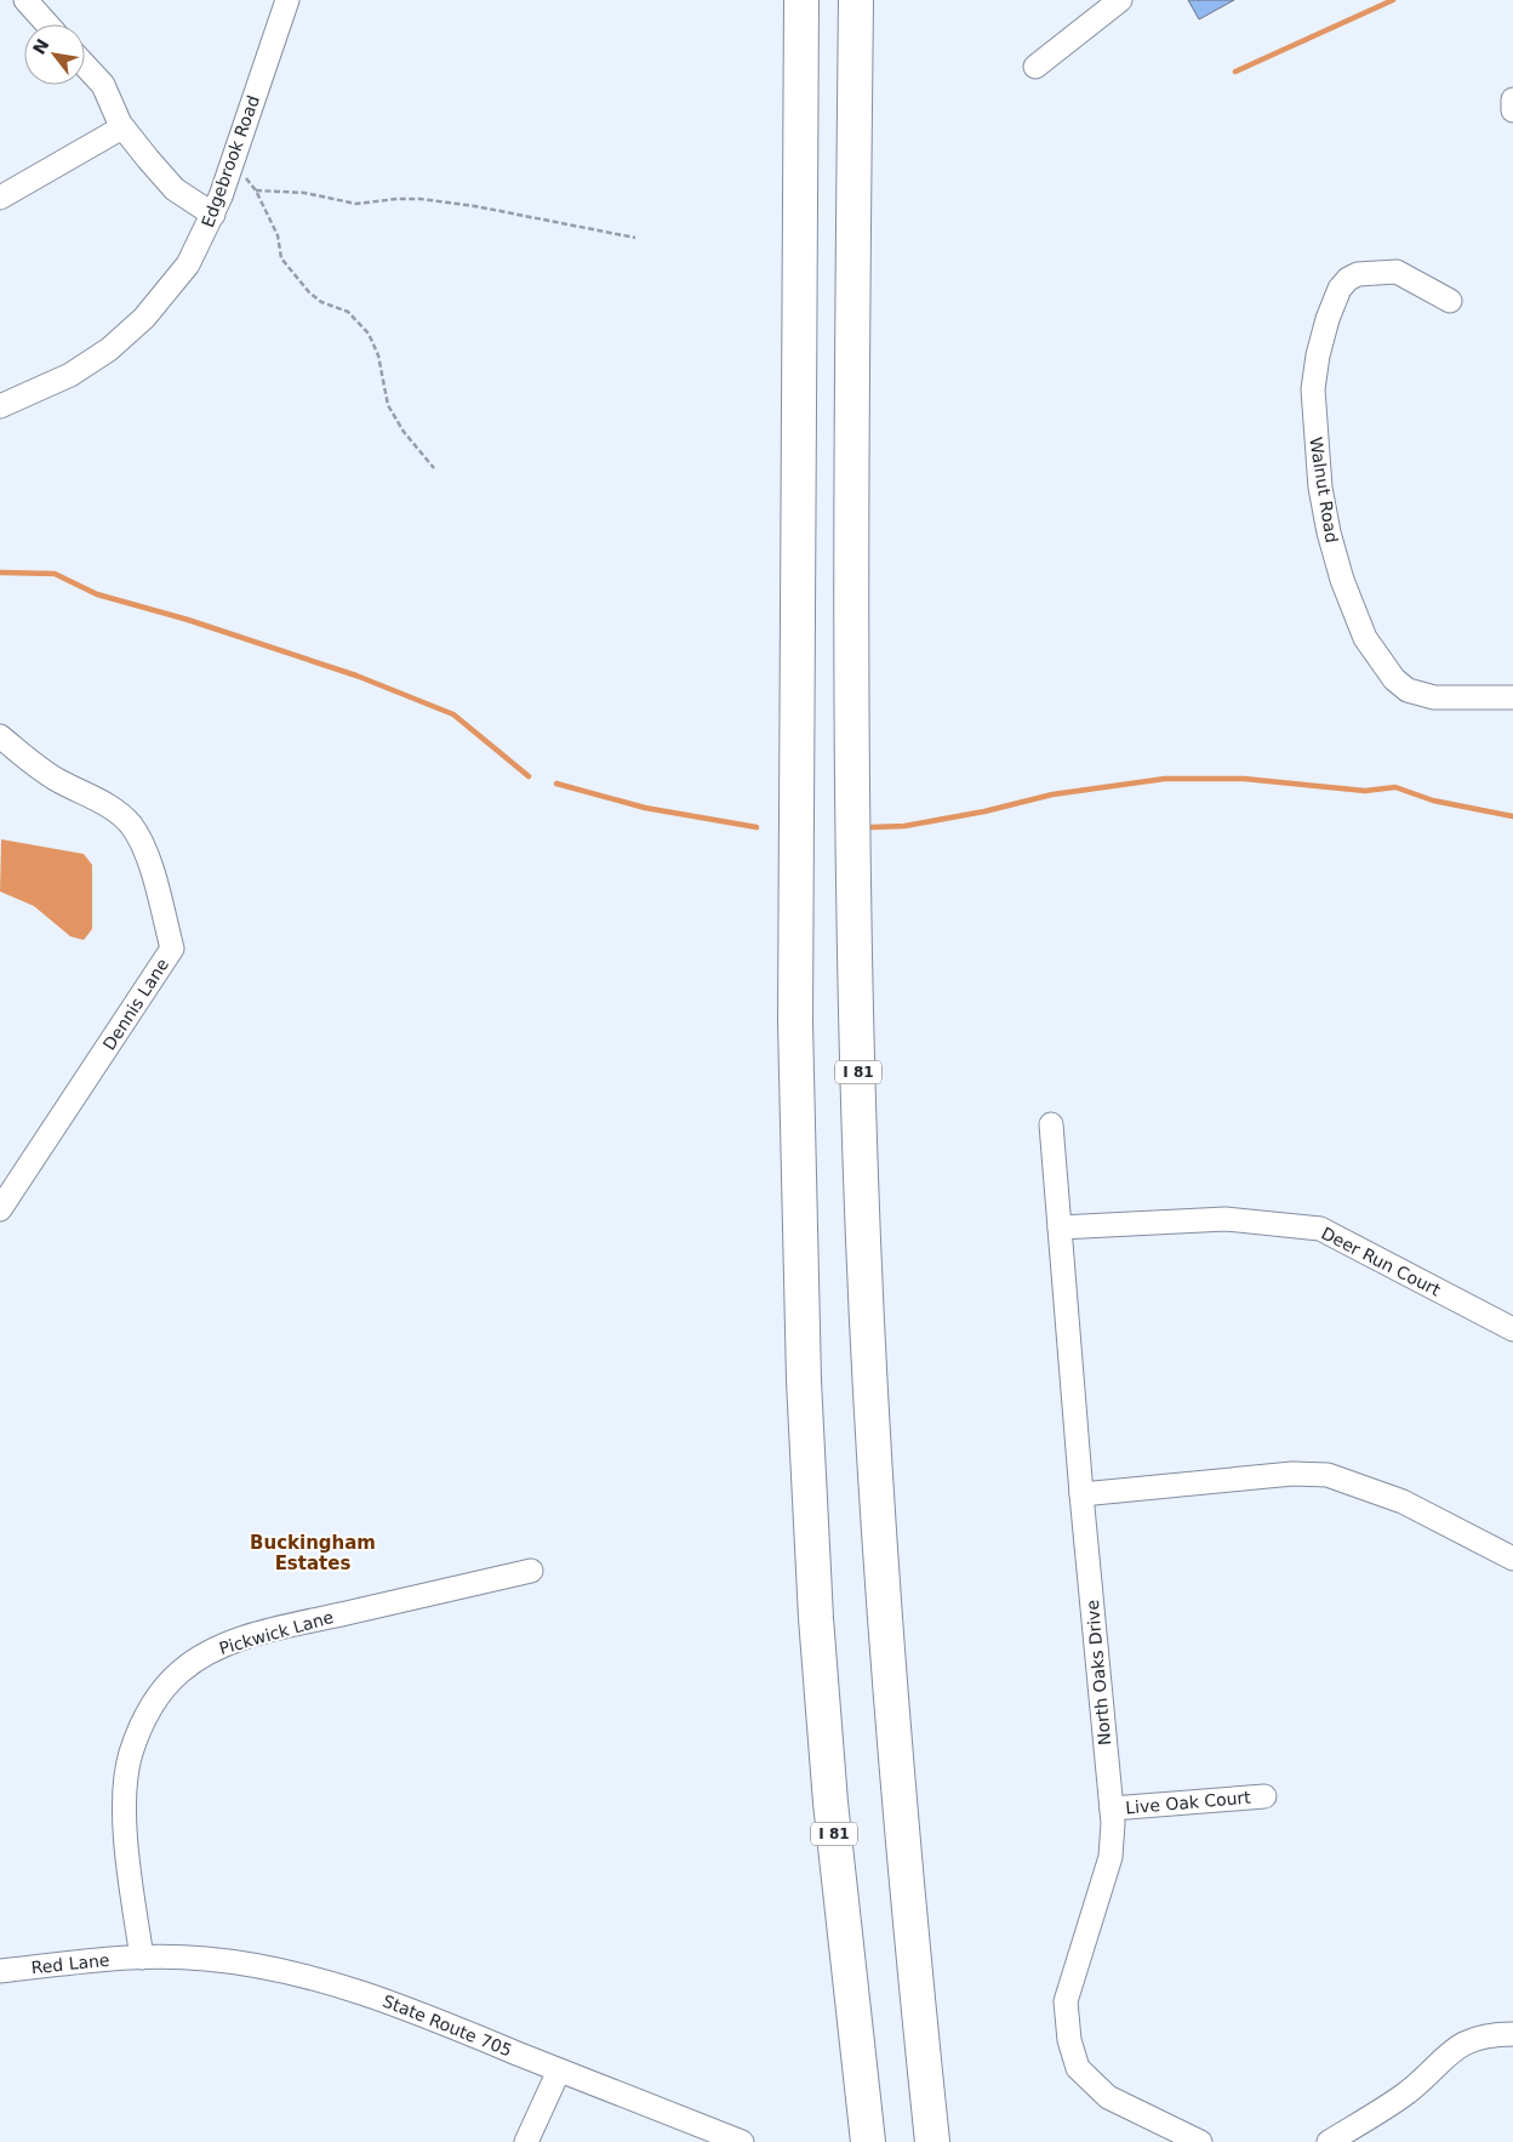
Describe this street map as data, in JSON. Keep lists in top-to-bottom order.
{
  "streets": {
    "highway": ["I 81"],
    "street": [
      "Edgebrook Road",
      "Walnut Road",
      "Dennis Lane",
      "Deer Run Court",
      "Pickwick Lane",
      "North Oaks Drive",
      "Live Oak Court",
      "Red Lane",
      "State Route 705"
    ]
  },
  "crossings": [
    ["Deer Run Court", "North Oaks Drive"],
    ["Pickwick Lane", "Red Lane"],
    ["Pickwick Lane", "State Route 705"],
    ["North Oaks Drive", "Live Oak Court"],
    ["Red Lane", "State Route 705"]
  ],
  "districts": ["Buckingham Estates"],
  "north": "top left"
}
